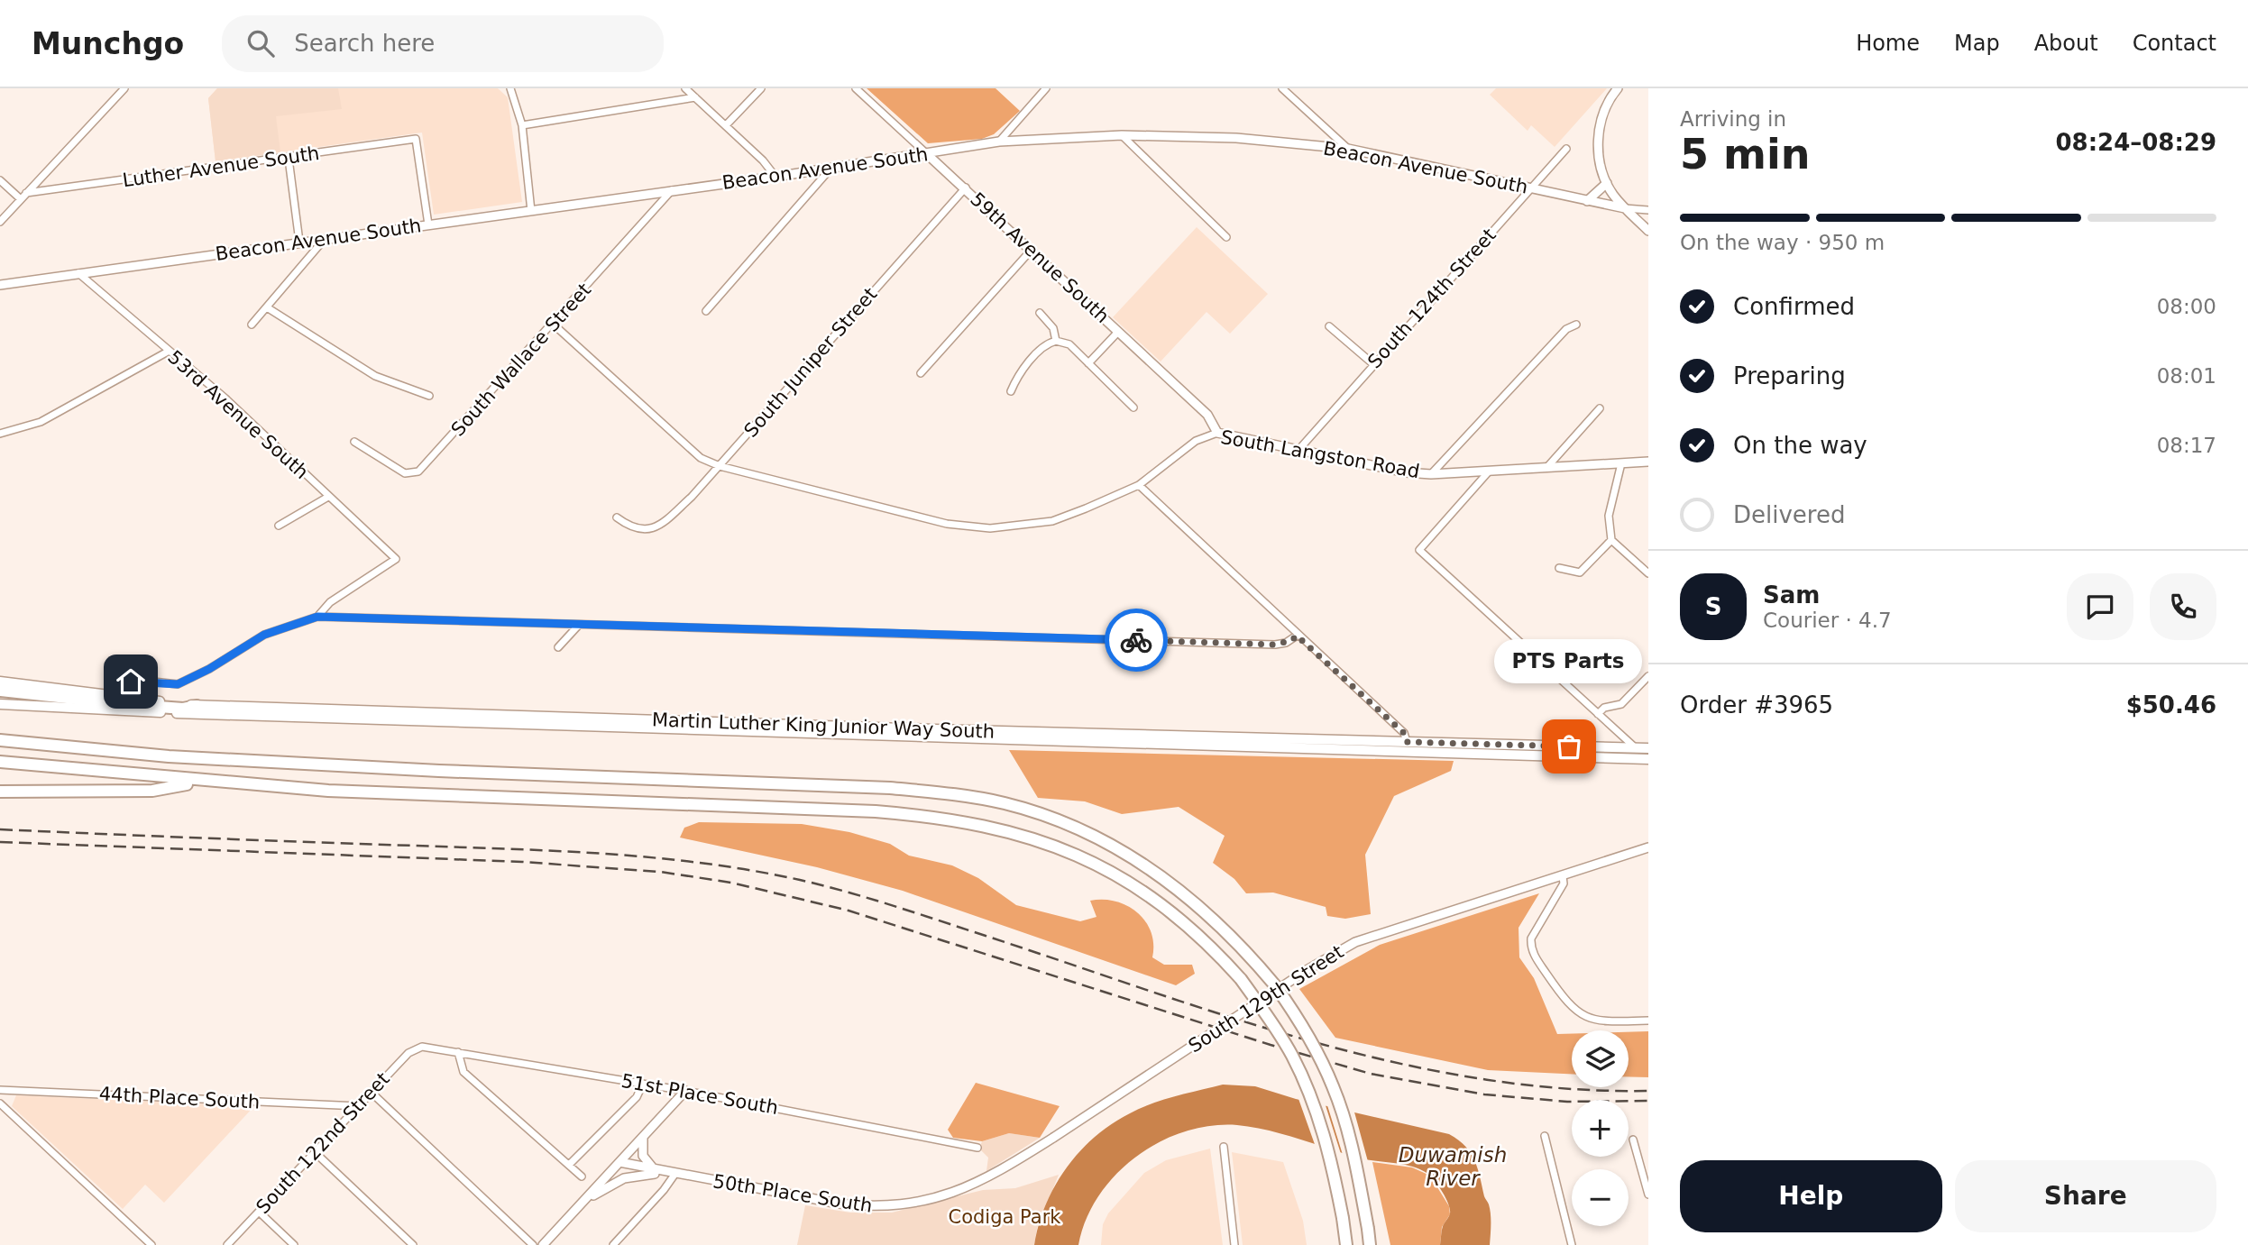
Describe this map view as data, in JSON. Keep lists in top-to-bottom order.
{
  "streets": {
    "main road": ["Martin Luther King Junior Way South"],
    "street": [
      "Luther Avenue South",
      "Beacon Avenue South",
      "59th Avenue South",
      "South 124th Street",
      "South Wallace Street",
      "South Juniper Street",
      "53rd Avenue South",
      "South Langston Road",
      "South 129th Street",
      "51st Place South",
      "44th Place South",
      "South 122nd Street",
      "50th Place South"
    ]
  },
  "crossings": [
    ["Luther Avenue South", "Beacon Avenue South"],
    ["Beacon Avenue South", "59th Avenue South"],
    ["Beacon Avenue South", "South 124th Street"],
    ["Beacon Avenue South", "South Wallace Street"],
    ["Beacon Avenue South", "53rd Avenue South"],
    ["59th Avenue South", "South Juniper Street"],
    ["59th Avenue South", "South Langston Road"],
    ["South 124th Street", "South Langston Road"],
    ["South Wallace Street", "South Langston Road"],
    ["South Juniper Street", "South Langston Road"],
    ["South 129th Street", "50th Place South"],
    ["51st Place South", "South 122nd Street"],
    ["44th Place South", "South 122nd Street"]
  ],
  "water": ["Duwamish River"],
  "parks": ["Codiga Park"],
  "places": ["PTS Parts"],
  "page": {
    "header": "Munchgo",
    "search": "Search here",
    "nav": [
      "Home",
      "Map",
      "About",
      "Contact"
    ],
    "heading": ["5 min", "Arriving in", "08:24–08:29"],
    "panel": [
      "Sam",
      "Courier · 4.7",
      "Order #3965",
      "$50.46"
    ],
    "bar": "On the way · 950 m",
    "list": [
      ["Confirmed", "08:00"],
      ["Preparing", "08:01"],
      ["On the way", "08:17"],
      "Delivered"
    ],
    "round": "S",
    "bubble": "PTS Parts",
    "map_buttons": ["+", "−"],
    "buttons": ["Help", "Share"]
  }
}
